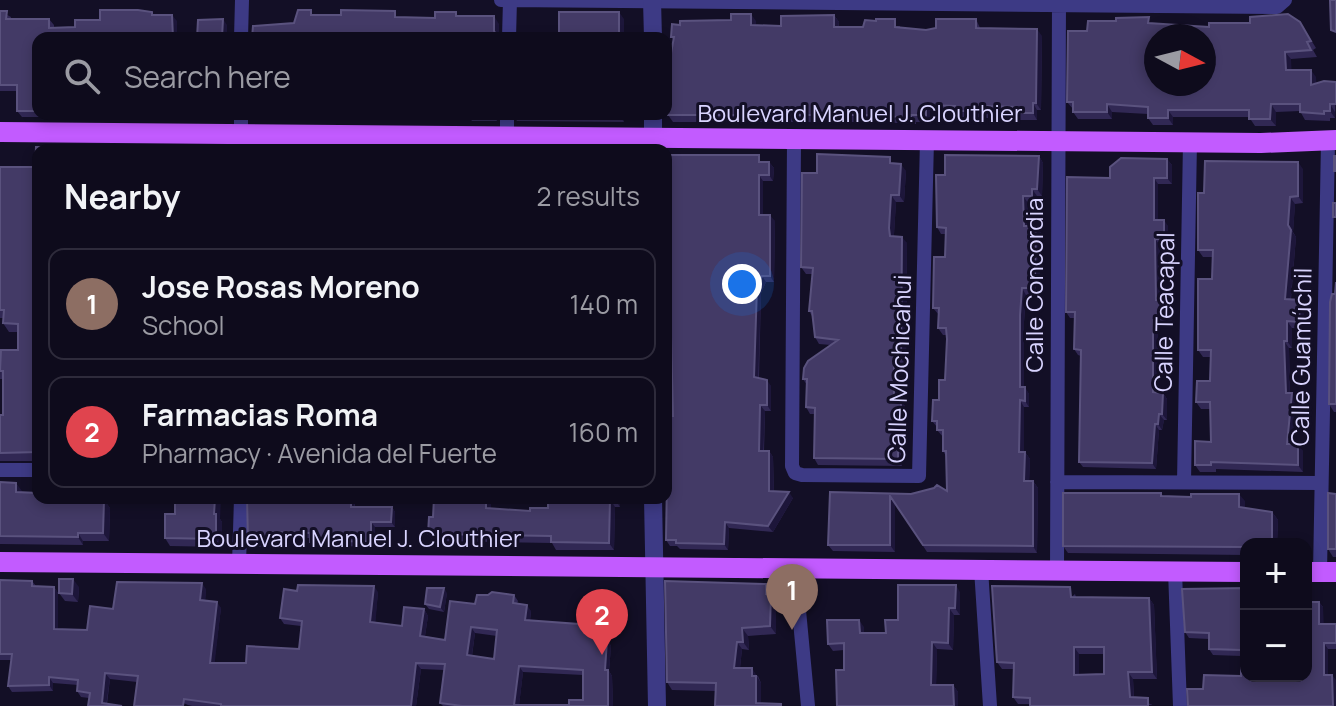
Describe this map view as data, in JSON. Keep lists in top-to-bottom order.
{
  "streets": {
    "main road": ["Boulevard Manuel J. Clouthier"],
    "street": [
      "Calle Concordia",
      "Calle Teacapal",
      "Calle Guamúchil",
      "Calle Mochicahui"
    ]
  },
  "crossings": [
    ["Boulevard Manuel J. Clouthier", "Calle Concordia"],
    ["Boulevard Manuel J. Clouthier", "Calle Teacapal"],
    ["Boulevard Manuel J. Clouthier", "Calle Guamúchil"],
    ["Boulevard Manuel J. Clouthier", "Calle Mochicahui"]
  ],
  "north": "right",
  "page": {
    "search": "Search here",
    "heading": ["Nearby", "2 results"],
    "list": [
      {
        "mark": "1",
        "name": "Jose Rosas Moreno",
        "note": "School",
        "value": "140 m"
      },
      {
        "mark": "2",
        "name": "Farmacias Roma",
        "note": "Pharmacy · Avenida del Fuerte",
        "value": "160 m"
      }
    ],
    "map_buttons": ["+", "−"],
    "pins": ["1", "2"]
  }
}
